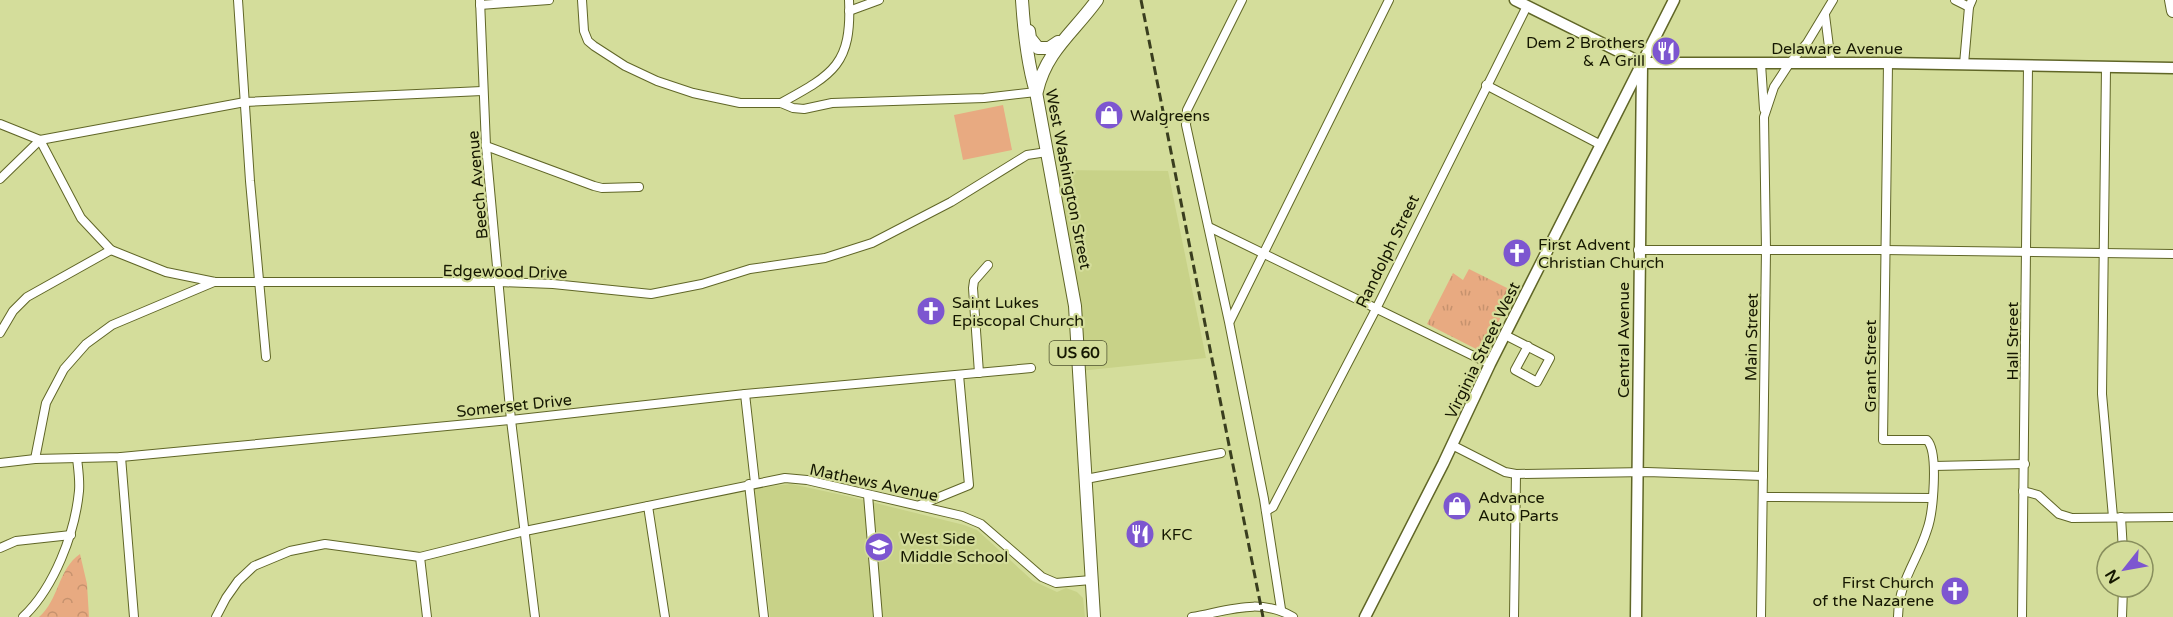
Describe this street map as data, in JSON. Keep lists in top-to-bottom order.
{
  "streets": {
    "main road": ["West Washington Street", "US 60"],
    "street": [
      "Delaware Avenue",
      "Beech Avenue",
      "Randolph Street",
      "Edgewood Drive",
      "Main Street",
      "Central Avenue",
      "Hall Street",
      "Virginia Street West",
      "Grant Street",
      "Somerset Drive",
      "Mathews Avenue"
    ]
  },
  "crossings": [
    ["Delaware Avenue", "Randolph Street"],
    ["Delaware Avenue", "Main Street"],
    ["Delaware Avenue", "Central Avenue"],
    ["Delaware Avenue", "Hall Street"],
    ["Delaware Avenue", "Virginia Street West"],
    ["Delaware Avenue", "Grant Street"],
    ["West Washington Street", "Edgewood Drive"],
    ["West Washington Street", "US 60"],
    ["West Washington Street", "Mathews Avenue"],
    ["Beech Avenue", "Edgewood Drive"],
    ["Beech Avenue", "Somerset Drive"],
    ["Beech Avenue", "Mathews Avenue"],
    ["Central Avenue", "Virginia Street West"]
  ],
  "places": {
    "restaurant": ["Dem 2 Brothers & A Grill", "KFC"],
    "shop": ["Walgreens", "Advance Auto Parts"],
    "church": ["First Advent Christian Church", "Saint Lukes Episcopal Church", "First Church of the Nazarene"],
    "school or university": ["West Side Middle School"]
  },
  "north": "bottom left"
}
